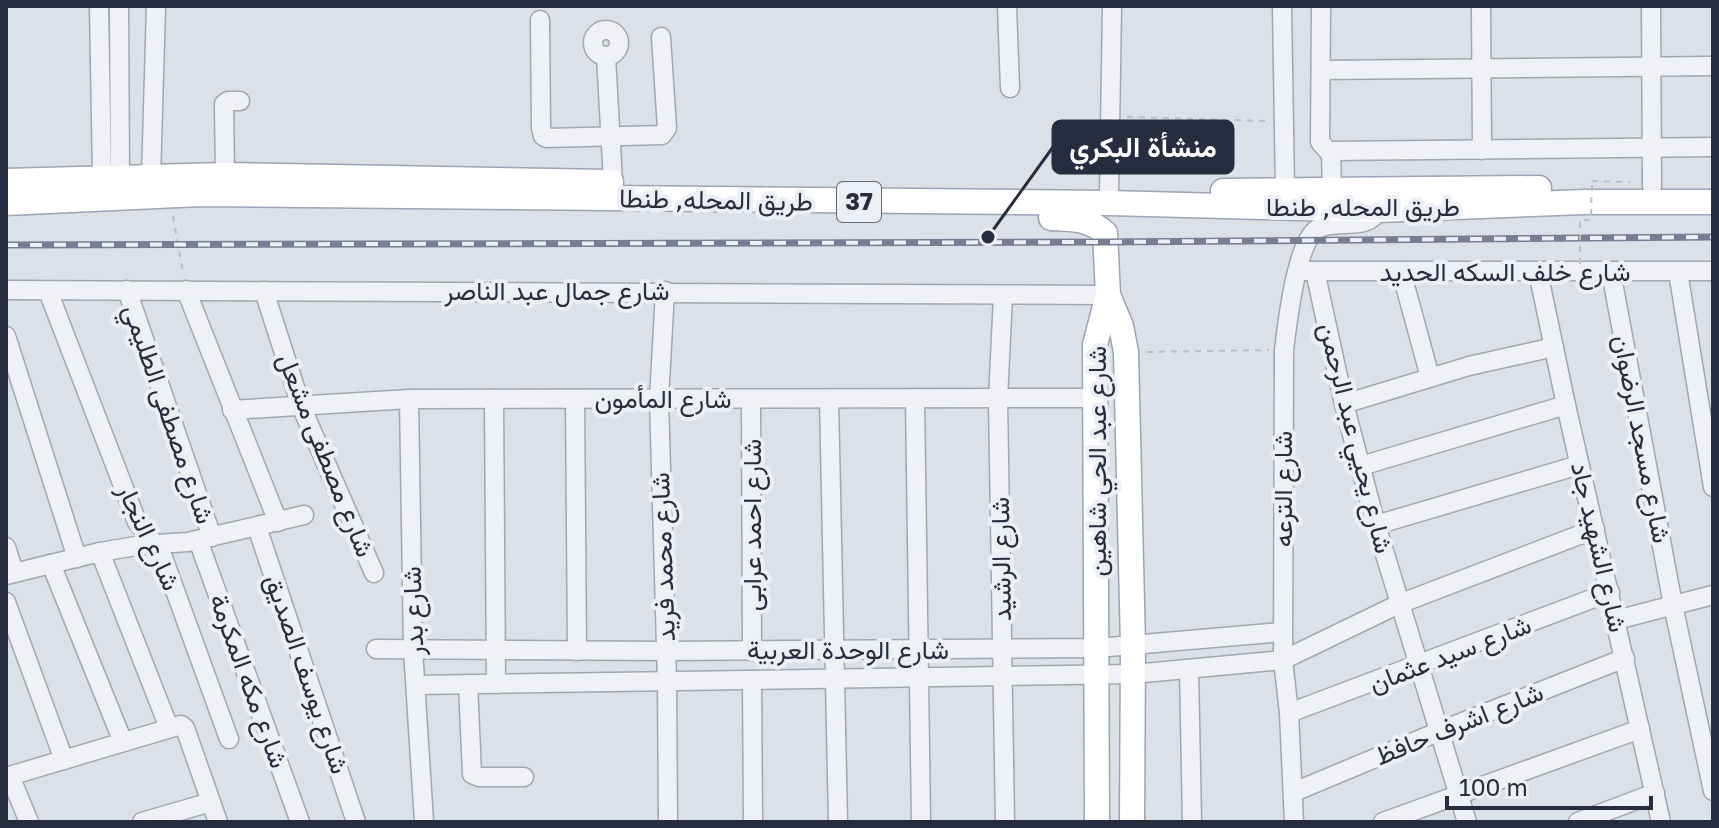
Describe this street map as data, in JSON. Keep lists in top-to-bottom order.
{
  "streets": {
    "main road": ["طريق المحله, طنطا", "37", "شارع عبد الحي شاهين"],
    "street": [
      "شارع خلف السكه الحديد",
      "شارع جمال عبد الناصر",
      "شارع المأمون",
      "شارع مصطفى الطليمي",
      "شارع يحيي عبد الرحمن",
      "شارع مسجد الرضوان",
      "شارع مصطفى مشعل",
      "شارع الترعه",
      "شارع احمد عرابى",
      "شارع النجار",
      "شارع الشهيد جاد",
      "شارع محمد فريد",
      "شارع الرشيد",
      "شارع بدر",
      "شارع الوحدة العربية",
      "شارع سيد عثمان",
      "شارع يوسف الصديق",
      "شارع مكه المكرمة",
      "شارع اشرف حافظ"
    ]
  },
  "crossings": [
    ["طريق المحله, طنطا", "شارع الترعه"],
    ["شارع خلف السكه الحديد", "شارع يحيي عبد الرحمن"],
    ["شارع خلف السكه الحديد", "شارع مسجد الرضوان"],
    ["شارع خلف السكه الحديد", "شارع الترعه"],
    ["شارع خلف السكه الحديد", "شارع الشهيد جاد"],
    ["شارع جمال عبد الناصر", "شارع مصطفى الطليمي"],
    ["شارع جمال عبد الناصر", "شارع مصطفى مشعل"],
    ["شارع جمال عبد الناصر", "شارع عبد الحي شاهين"],
    ["شارع جمال عبد الناصر", "شارع النجار"],
    ["شارع جمال عبد الناصر", "شارع محمد فريد"],
    ["شارع جمال عبد الناصر", "شارع الرشيد"],
    ["شارع المأمون", "شارع مصطفى مشعل"],
    ["شارع المأمون", "شارع عبد الحي شاهين"],
    ["شارع المأمون", "شارع احمد عرابى"],
    ["شارع المأمون", "شارع محمد فريد"],
    ["شارع المأمون", "شارع الرشيد"],
    ["شارع المأمون", "شارع بدر"],
    ["شارع مصطفى الطليمي", "شارع مكه المكرمة"],
    ["شارع يحيي عبد الرحمن", "شارع الترعه"],
    ["شارع يحيي عبد الرحمن", "شارع سيد عثمان"],
    ["شارع يحيي عبد الرحمن", "شارع اشرف حافظ"],
    ["شارع عبد الحي شاهين", "شارع الوحدة العربية"],
    ["شارع الترعه", "شارع الوحدة العربية"],
    ["شارع الترعه", "شارع سيد عثمان"],
    ["شارع الترعه", "شارع اشرف حافظ"],
    ["شارع احمد عرابى", "شارع الوحدة العربية"],
    ["شارع الشهيد جاد", "شارع سيد عثمان"],
    ["شارع الشهيد جاد", "شارع اشرف حافظ"],
    ["شارع محمد فريد", "شارع الوحدة العربية"],
    ["شارع الرشيد", "شارع الوحدة العربية"],
    ["شارع بدر", "شارع الوحدة العربية"]
  ],
  "places": ["منشأة البكري"],
  "scale_bar": "100 m"
}
